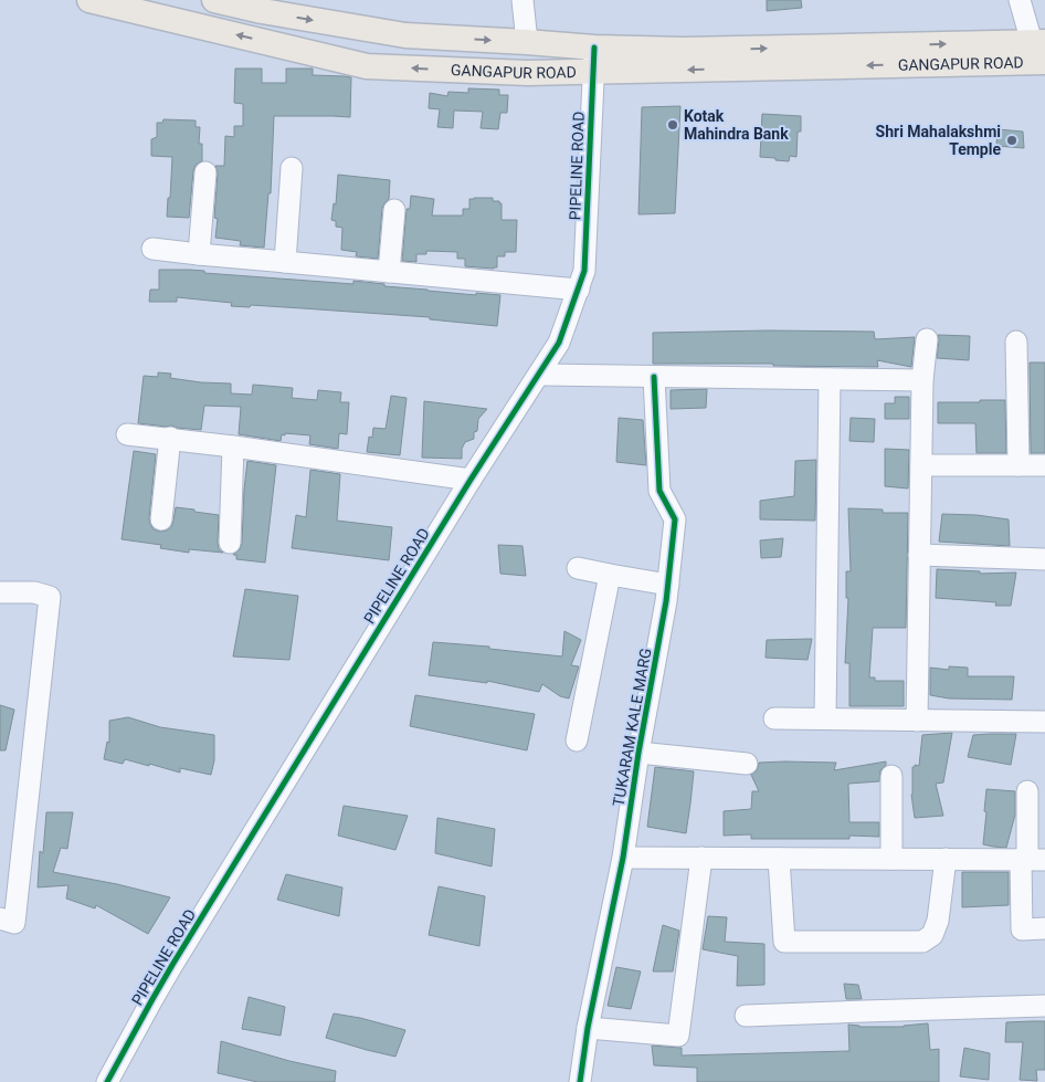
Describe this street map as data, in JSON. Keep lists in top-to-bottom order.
{
  "streets": {
    "main road": ["GANGAPUR ROAD"],
    "street": ["PIPELINE ROAD", "TUKARAM KALE MARG"]
  },
  "crossings": [
    ["GANGAPUR ROAD", "PIPELINE ROAD"]
  ],
  "places": ["Kotak Mahindra Bank", "Shri Mahalakshmi Temple"]
}
